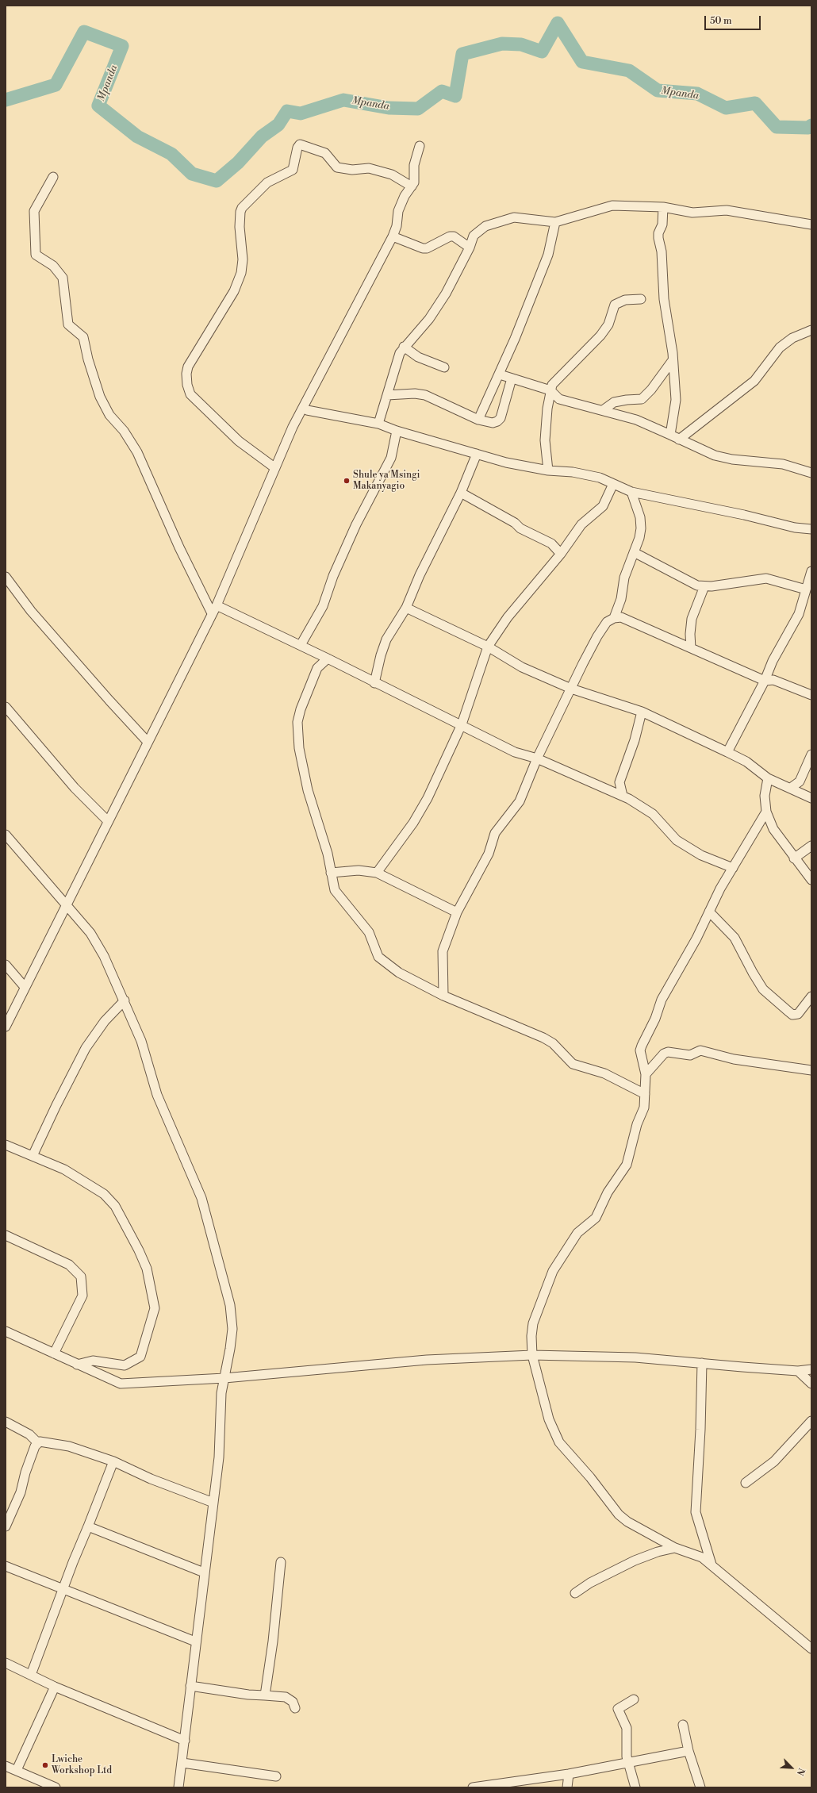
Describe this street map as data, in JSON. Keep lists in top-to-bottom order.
{
  "water": ["Mpanda"],
  "places": ["Shule ya Msingi Makanyagio", "Lwiche Workshop Ltd"],
  "scale_bar": "50 m",
  "north": "bottom right"
}
